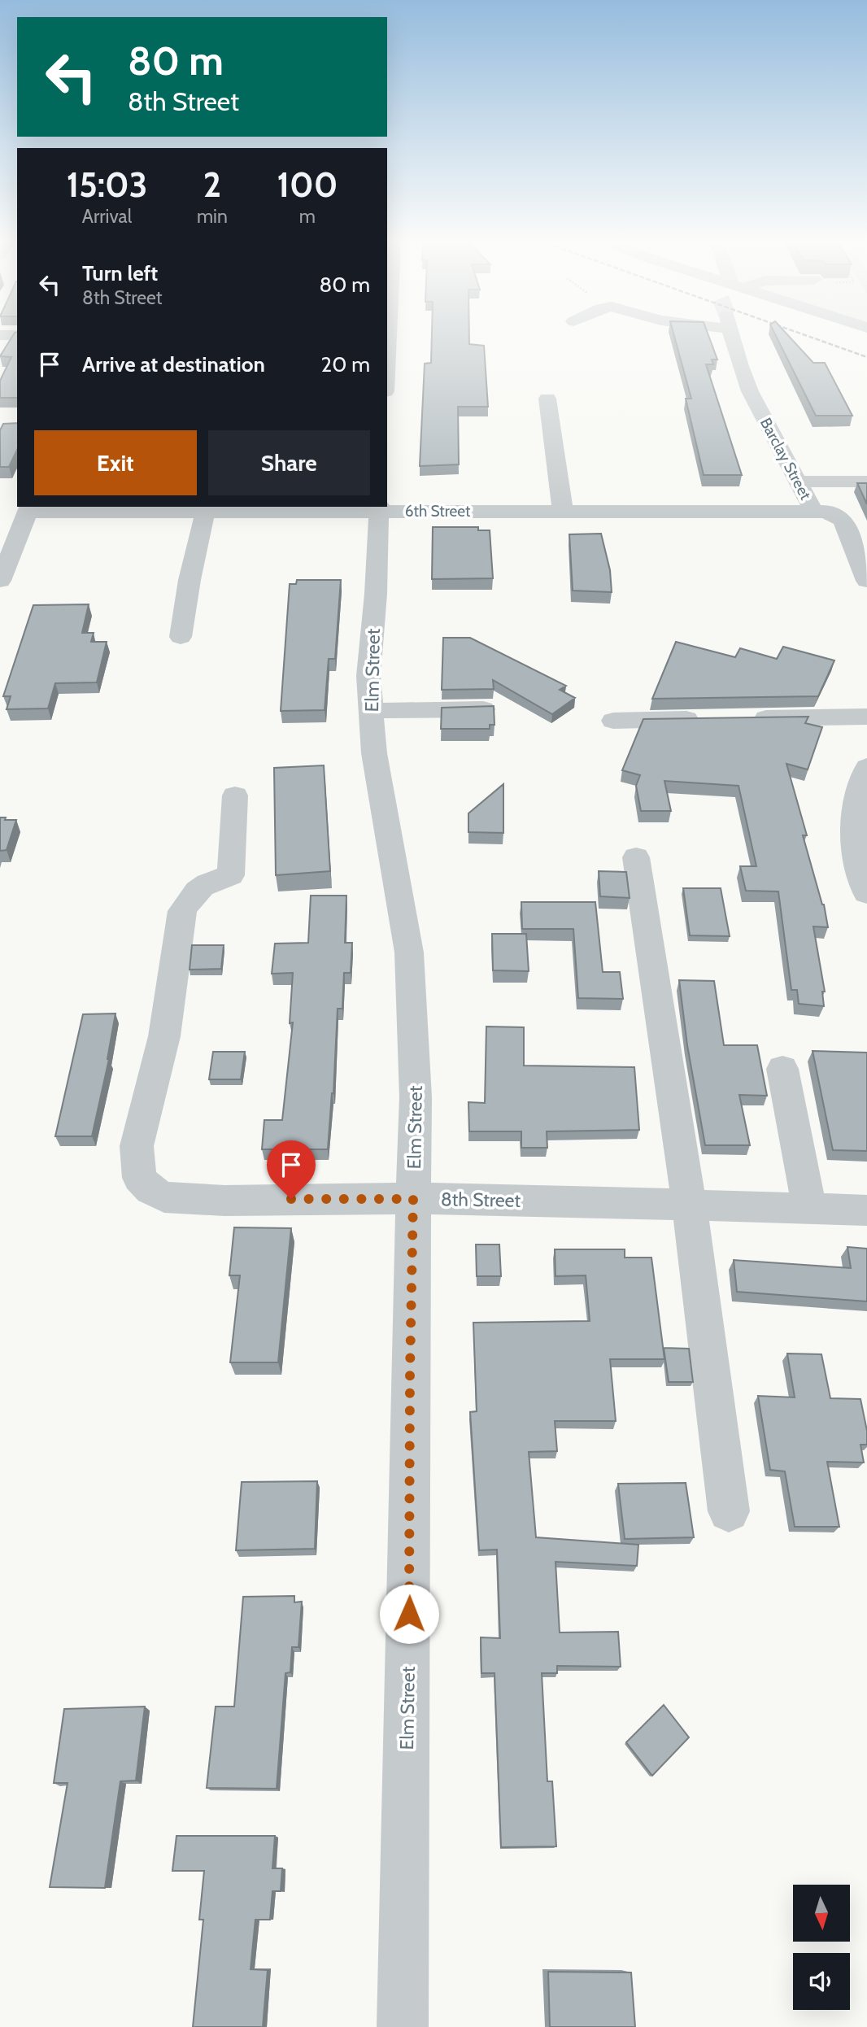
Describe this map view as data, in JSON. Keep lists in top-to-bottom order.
{
  "streets": {
    "street": [
      "Barclay Street",
      "6th Street",
      "Elm Street",
      "8th Street"
    ]
  },
  "crossings": [
    ["Barclay Street", "6th Street"],
    ["6th Street", "Elm Street"],
    ["Elm Street", "8th Street"]
  ],
  "north": "bottom",
  "page": {
    "turn": ["80 m", "8th Street"],
    "eta": [
      "15:03",
      "Arrival",
      "2",
      "min",
      "100",
      "m"
    ],
    "list": [
      {
        "name": "Turn left",
        "note": "8th Street",
        "value": "80 m"
      },
      {
        "name": "Arrive at destination",
        "value": "20 m"
      }
    ],
    "buttons": ["Exit", "Share"]
  }
}
